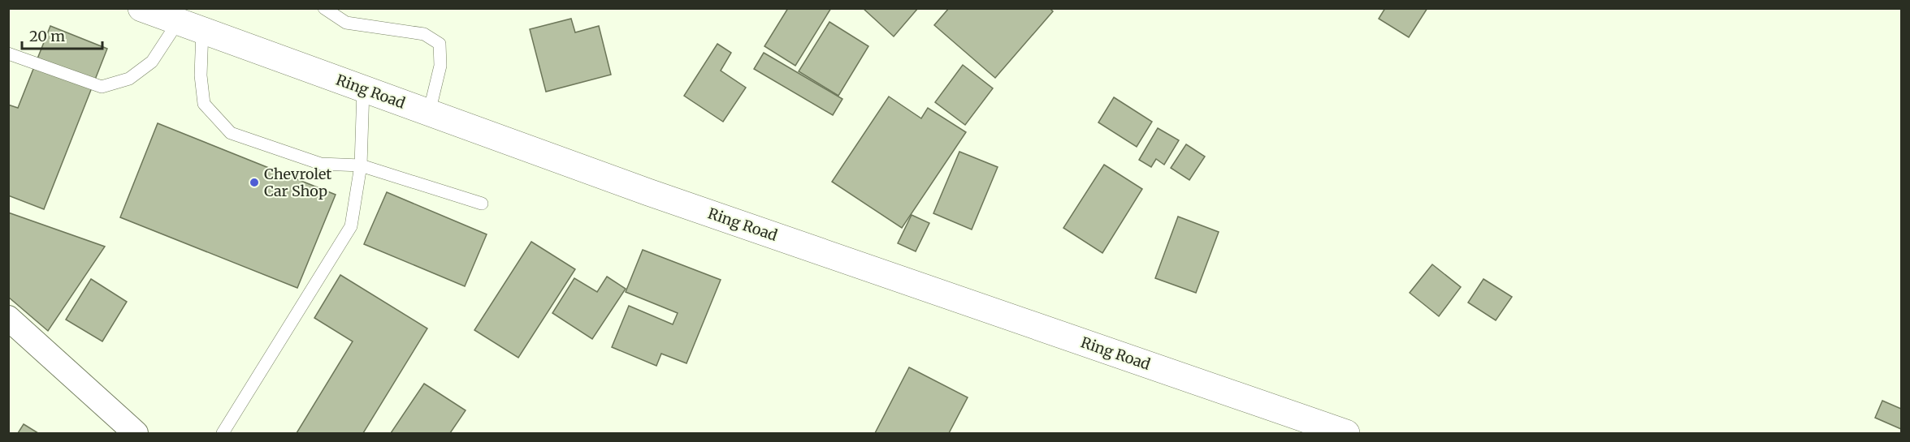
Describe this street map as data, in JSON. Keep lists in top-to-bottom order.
{
  "streets": {
    "main road": ["Ring Road"]
  },
  "places": ["Chevrolet Car Shop"],
  "scale_bar": "20 m"
}
